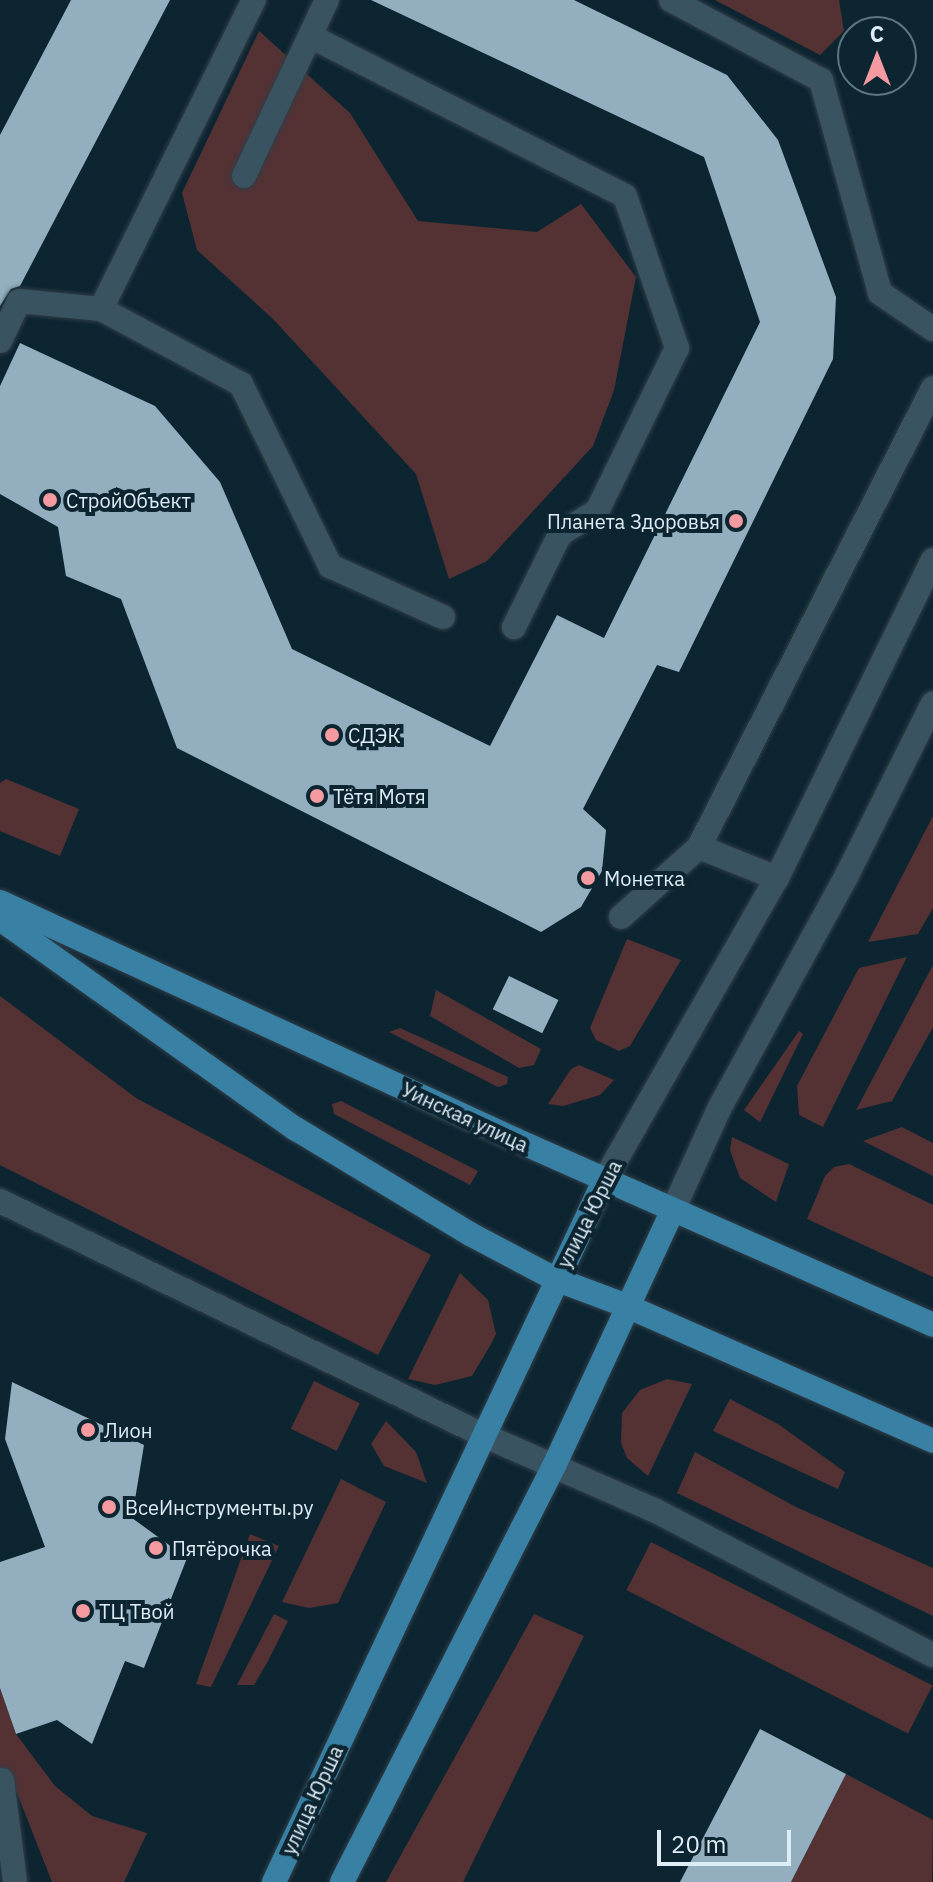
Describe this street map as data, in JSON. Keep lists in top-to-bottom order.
{
  "streets": {
    "main road": ["Уинская улица", "улица Юрша"]
  },
  "crossings": [
    ["Уинская улица", "улица Юрша"]
  ],
  "places": [
    "СтройОбъект",
    "Планета Здоровья",
    "СДЭК",
    "Тётя Мотя",
    "Монетка",
    "Лион",
    "ВсеИнструменты.ру",
    "Пятёрочка",
    "ТЦ Твой"
  ],
  "scale_bar": "20 m",
  "north": "top"
}
